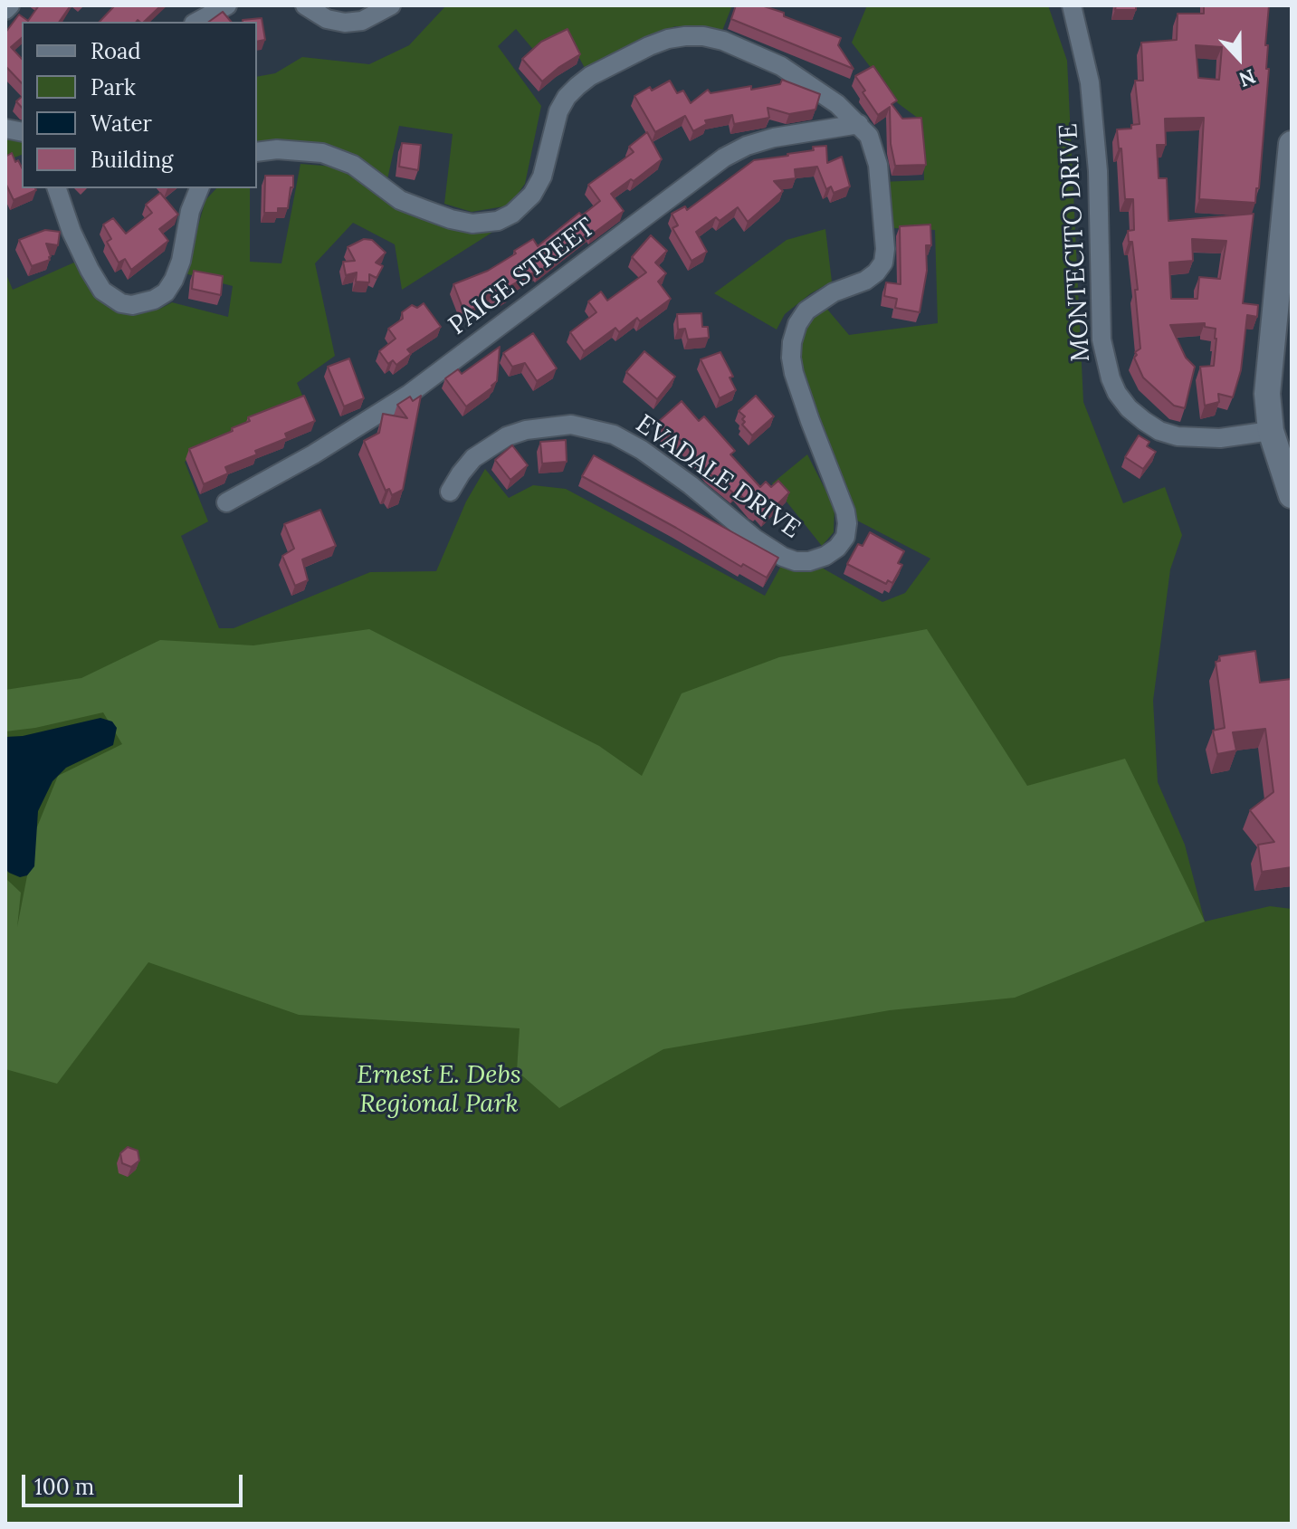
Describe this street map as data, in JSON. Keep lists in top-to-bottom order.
{
  "streets": {
    "street": ["MONTECITO DRIVE", "PAIGE STREET", "EVADALE DRIVE"]
  },
  "crossings": [
    ["PAIGE STREET", "EVADALE DRIVE"]
  ],
  "parks": ["Ernest E. Debs Regional Park"],
  "legend": [
    "Road",
    "Park",
    "Water",
    "Building"
  ],
  "scale_bar": "100 m",
  "north": "bottom"
}
